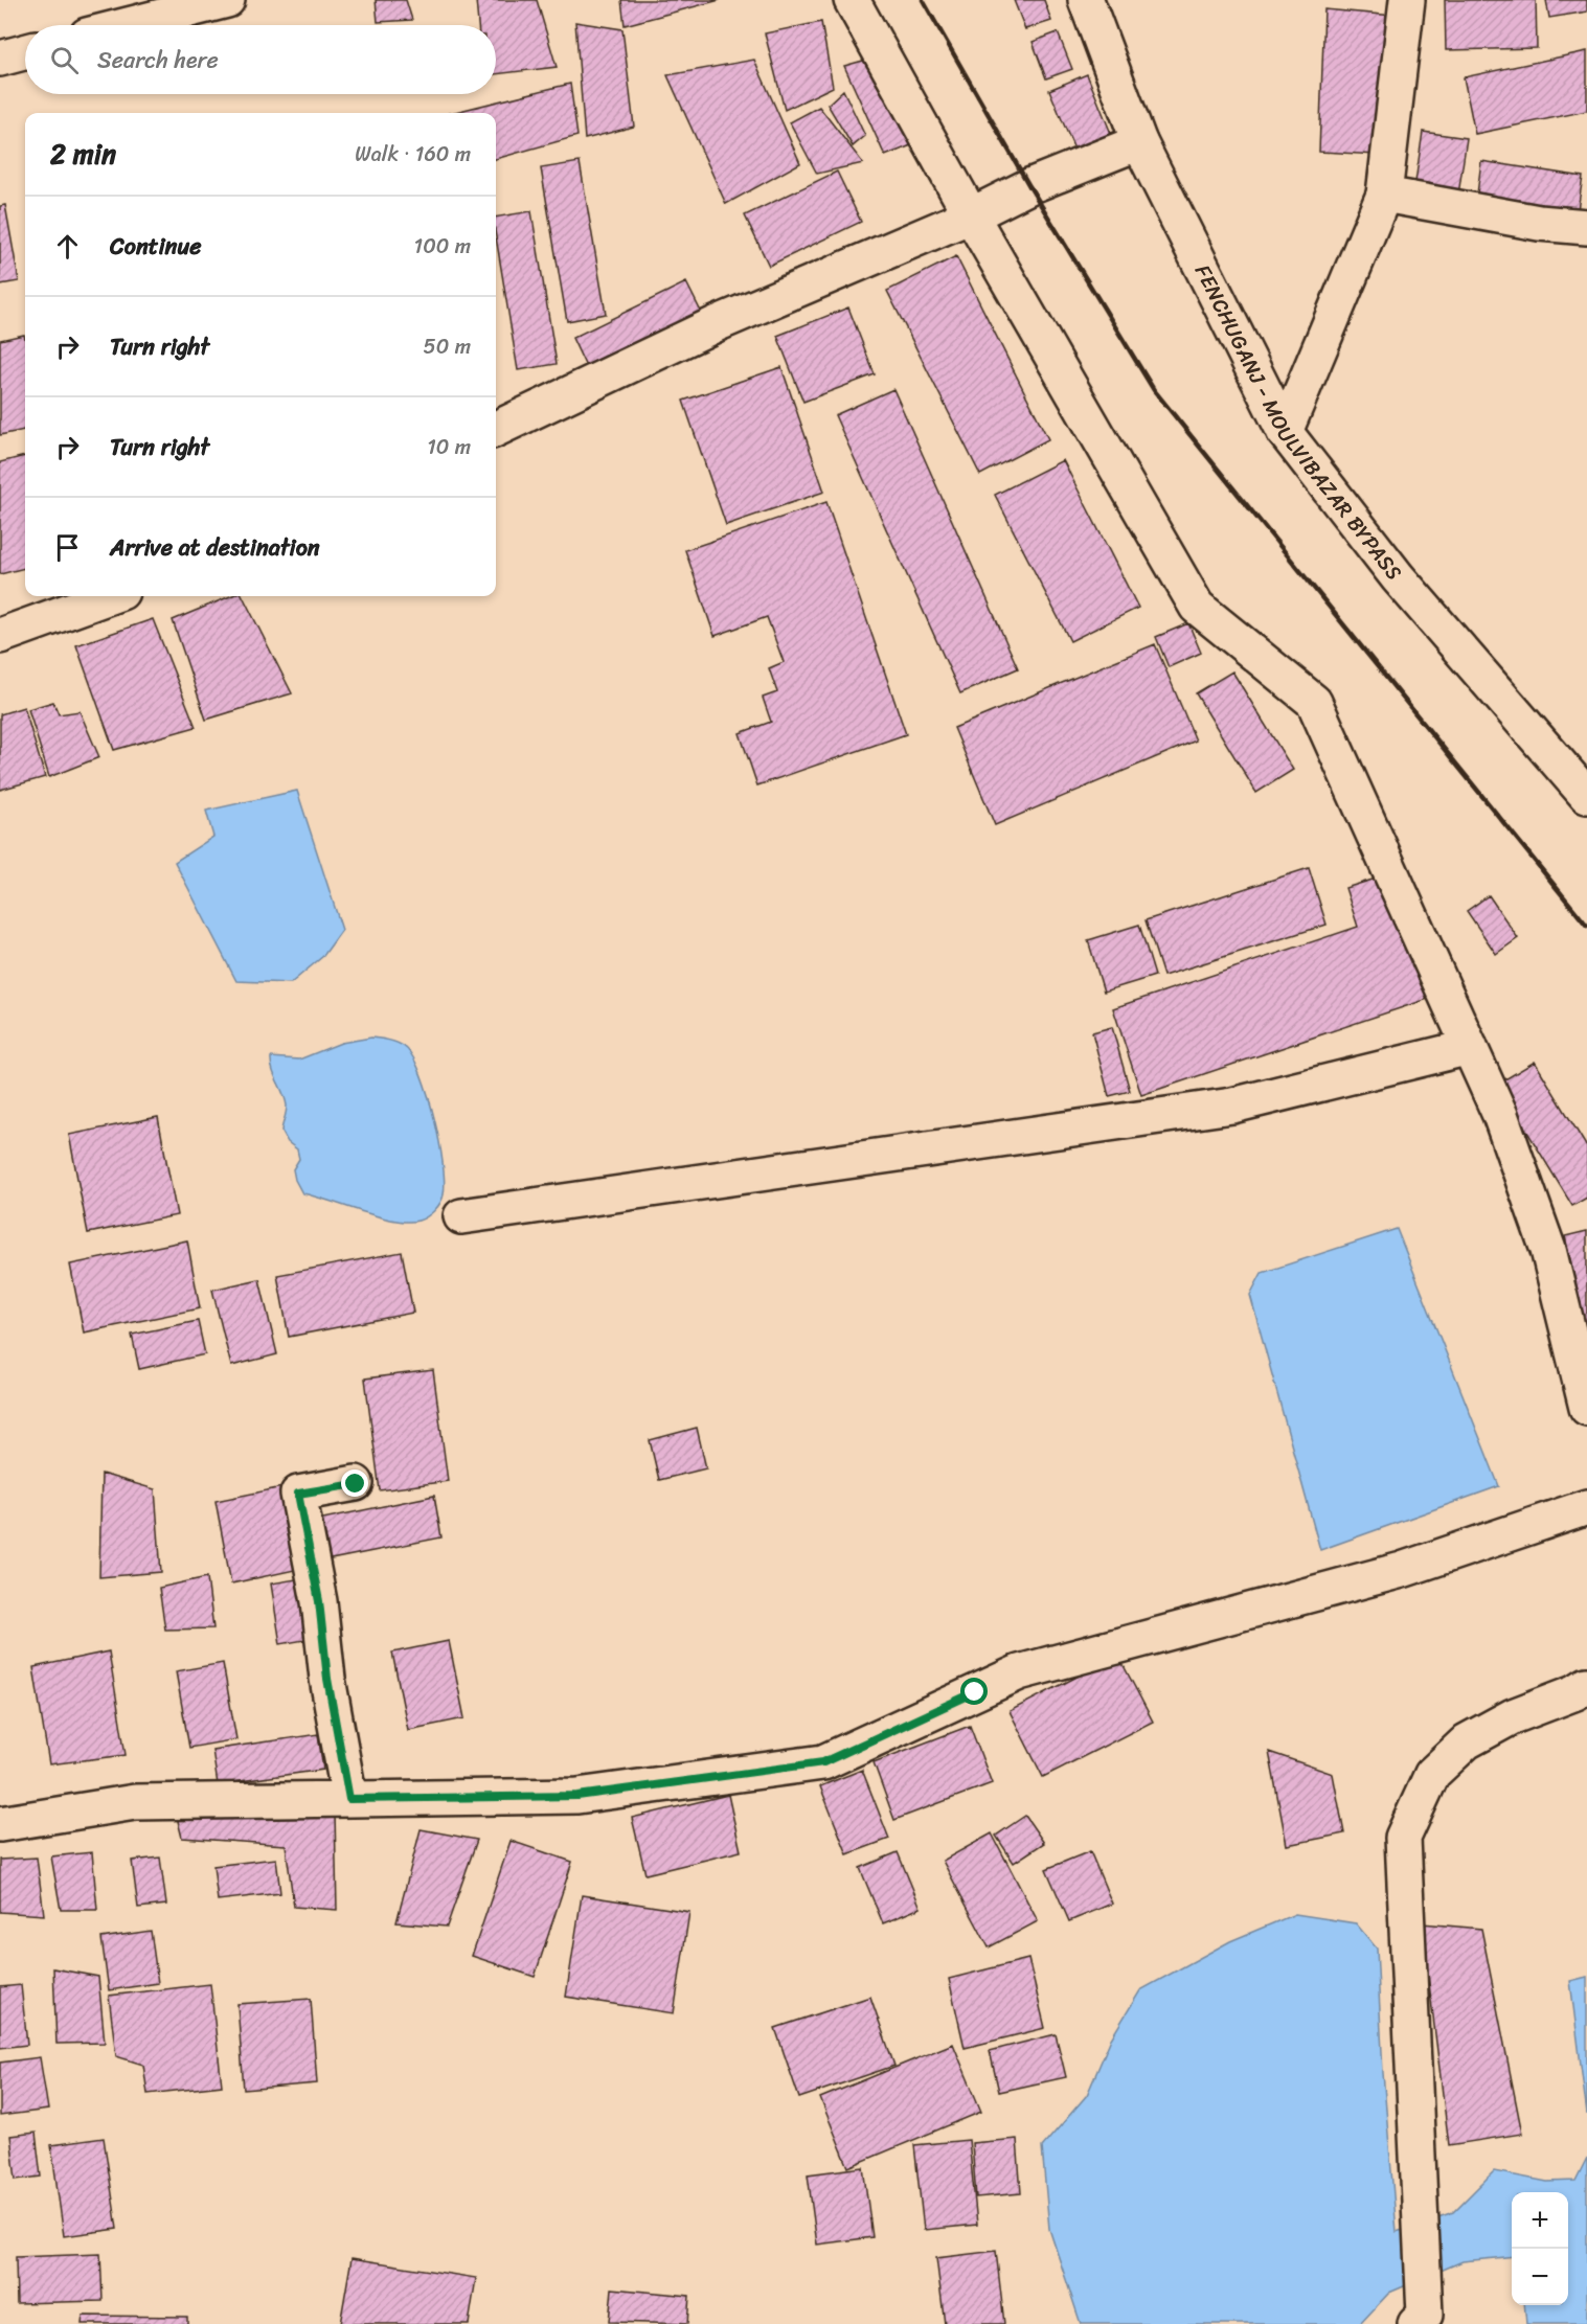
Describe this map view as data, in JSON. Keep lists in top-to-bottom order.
{
  "streets": {
    "main road": ["FENCHUGANJ - MOULVIBAZAR BYPASS"]
  },
  "page": {
    "search": "Search here",
    "heading": ["2 min", "Walk · 160 m"],
    "list": [
      ["Continue", "100 m"],
      ["Turn right", "50 m"],
      ["Turn right", "10 m"],
      "Arrive at destination"
    ],
    "map_buttons": ["+", "−"]
  }
}
